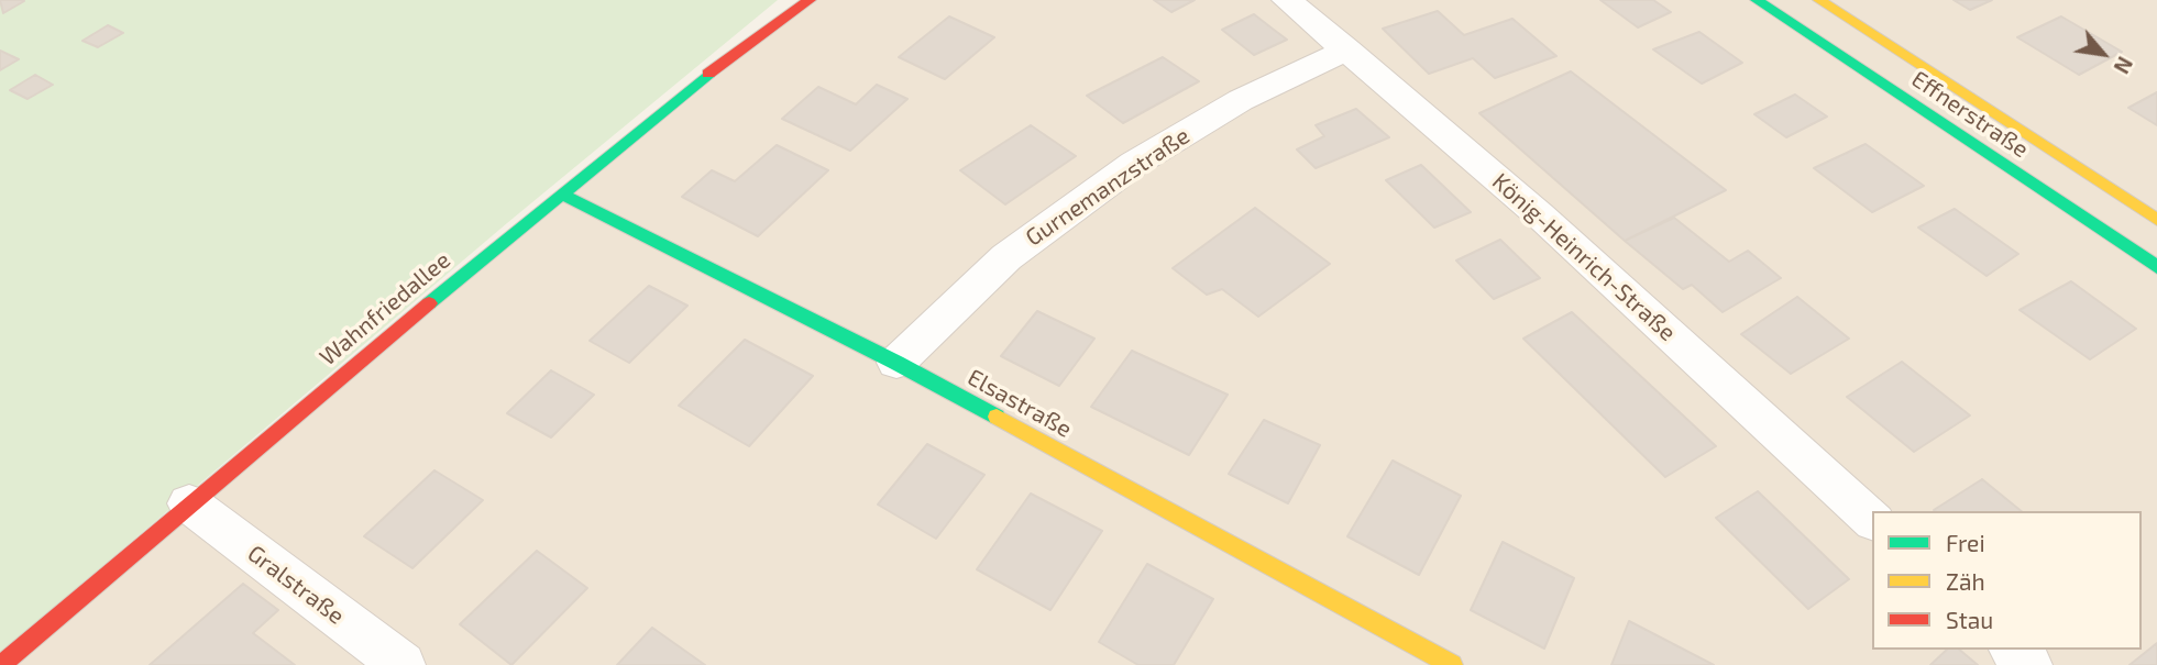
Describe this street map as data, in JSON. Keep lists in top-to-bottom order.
{
  "streets": {
    "street": [
      "Effnerstraße",
      "Gurnemanzstraße",
      "König-Heinrich-Straße",
      "Wahnfriedallee",
      "Elsastraße",
      "Gralstraße"
    ]
  },
  "crossings": [
    ["Gurnemanzstraße", "König-Heinrich-Straße"],
    ["Gurnemanzstraße", "Elsastraße"],
    ["Wahnfriedallee", "Elsastraße"],
    ["Wahnfriedallee", "Gralstraße"]
  ],
  "legend": ["Frei", "Zäh", "Stau"],
  "north": "bottom right"
}
